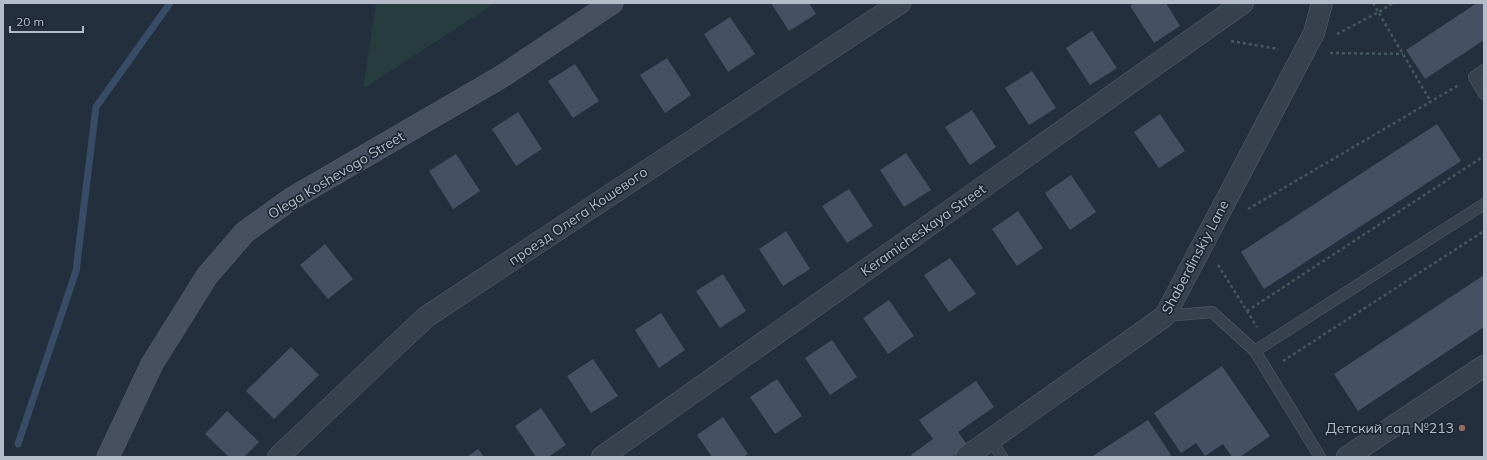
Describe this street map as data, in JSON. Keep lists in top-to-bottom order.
{
  "streets": {
    "main road": ["Olega Koshevogo Street"],
    "street": ["проезд Олега Кошевого", "Keramicheskaya Street", "Shaberdinskiy Lane"]
  },
  "places": ["Детский сад №213"],
  "scale_bar": "20 m"
}
